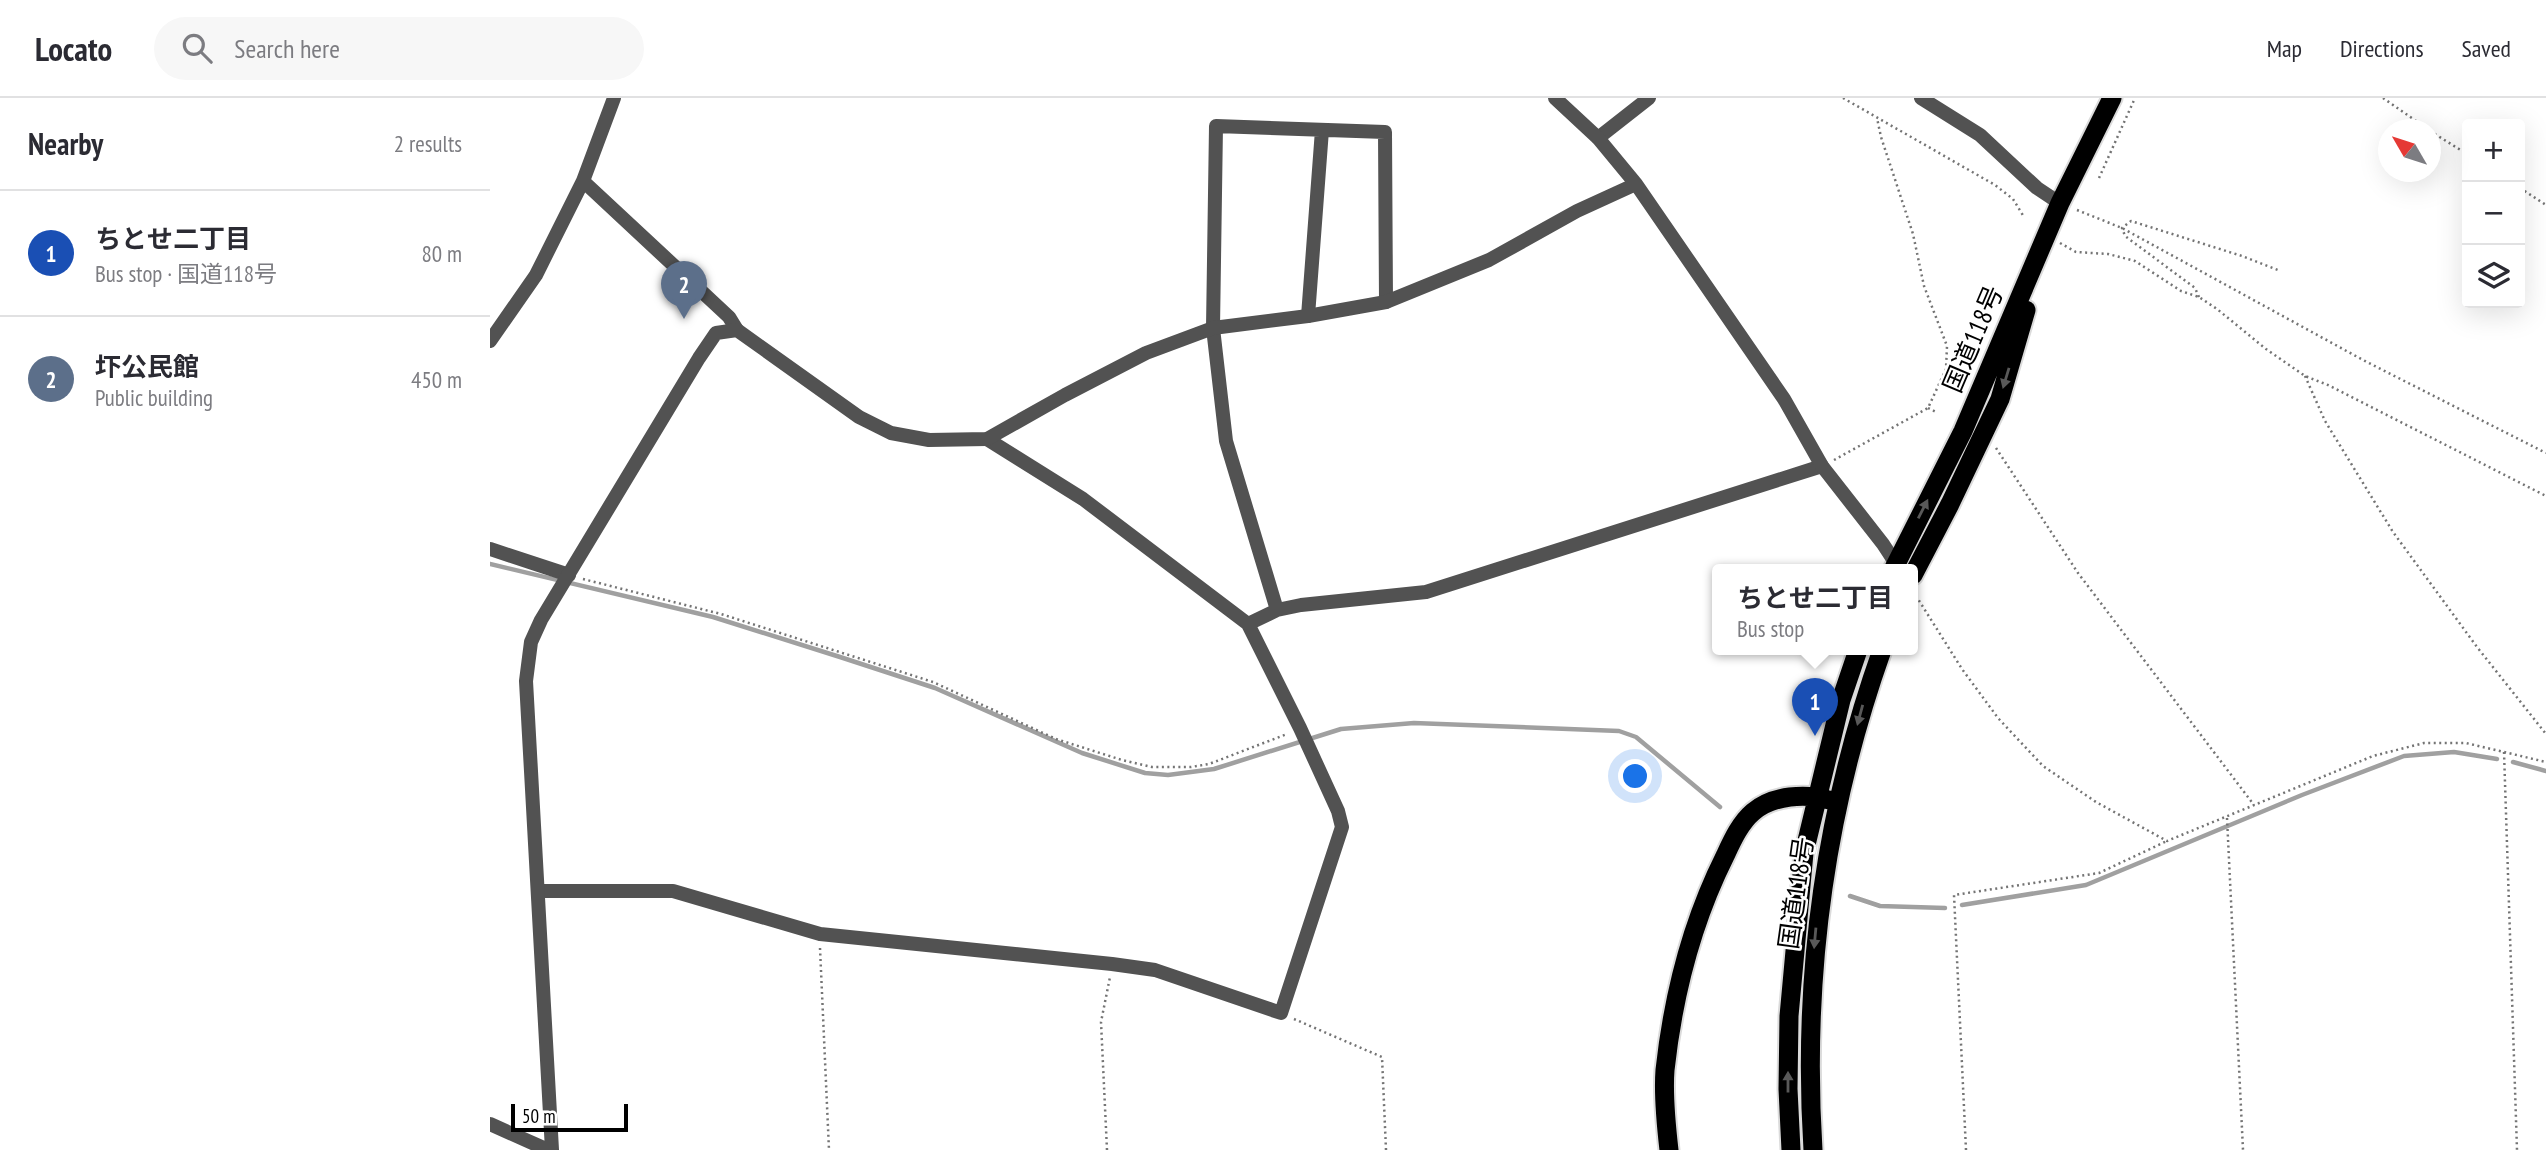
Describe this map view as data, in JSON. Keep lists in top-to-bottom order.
{
  "streets": {
    "highway": ["国道118号"]
  },
  "scale_bar": "50 m",
  "north": "top left",
  "page": {
    "header": "Locato",
    "search": "Search here",
    "nav": ["Map", "Directions", "Saved"],
    "heading": ["Nearby", "2 results"],
    "map_buttons": ["+", "−"],
    "list": [
      {
        "mark": "1",
        "name": "ちとせ二丁目",
        "note": "Bus stop · 国道118号",
        "value": "80 m"
      },
      {
        "mark": "2",
        "name": "圷公民館",
        "note": "Public building",
        "value": "450 m"
      }
    ],
    "pins": ["2", "1"],
    "popup": ["ちとせ二丁目", "Bus stop"],
    "scale": "50 m"
  }
}
